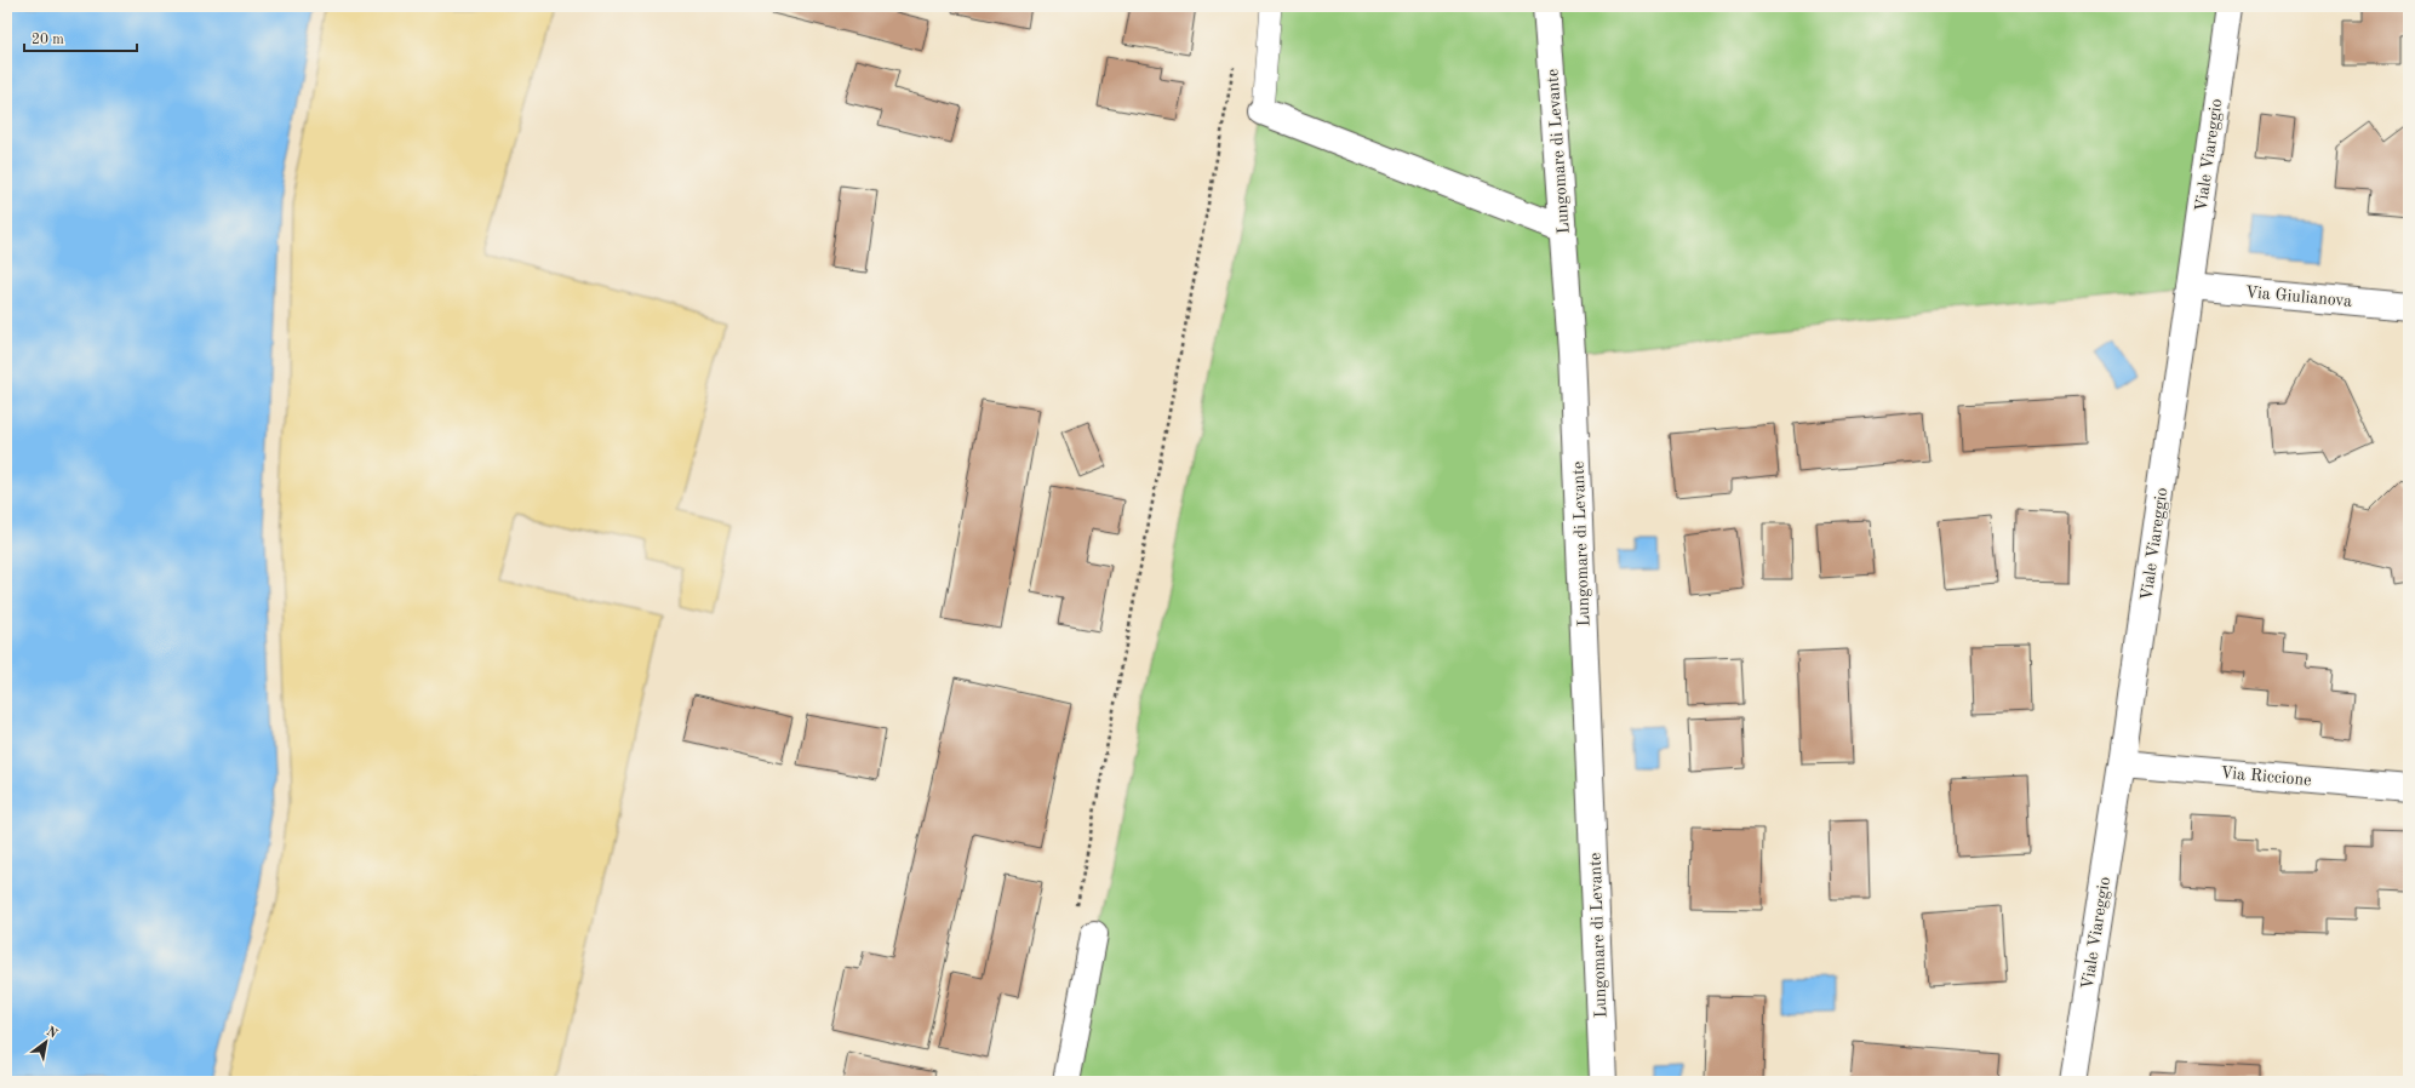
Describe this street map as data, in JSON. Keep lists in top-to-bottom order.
{
  "streets": {
    "street": [
      "Lungomare di Levante",
      "Viale Viareggio",
      "Via Giulianova",
      "Via Riccione"
    ]
  },
  "crossings": [
    ["Viale Viareggio", "Via Giulianova"],
    ["Viale Viareggio", "Via Riccione"]
  ],
  "scale_bar": "20 m",
  "north": "top right"
}
